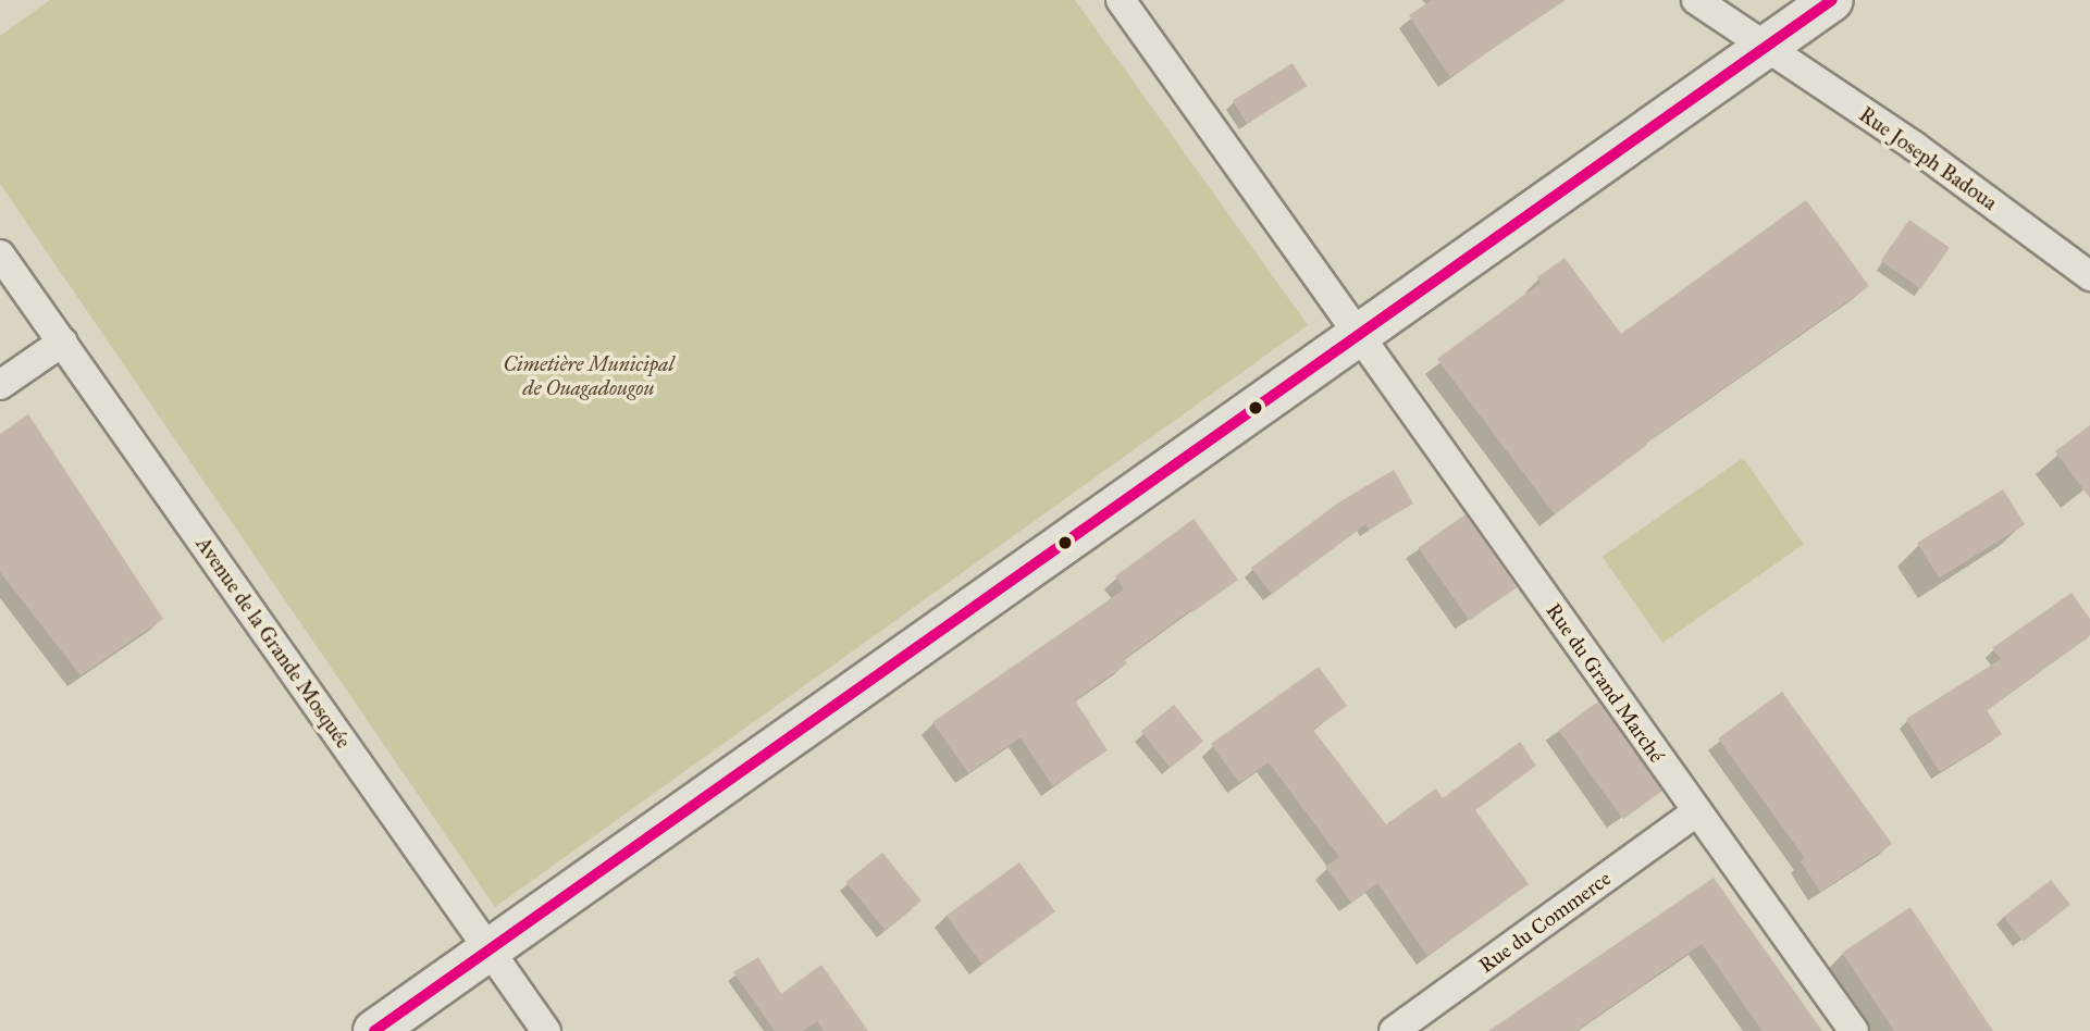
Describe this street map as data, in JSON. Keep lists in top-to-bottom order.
{
  "streets": {
    "street": [
      "Rue Joseph Badoua",
      "Avenue de la Grande Mosquée",
      "Rue du Grand Marché",
      "Rue du Commerce"
    ]
  },
  "crossings": [
    ["Rue du Grand Marché", "Rue du Commerce"]
  ],
  "parks": ["Cimetière Municipal de Ouagadougou"]
}
